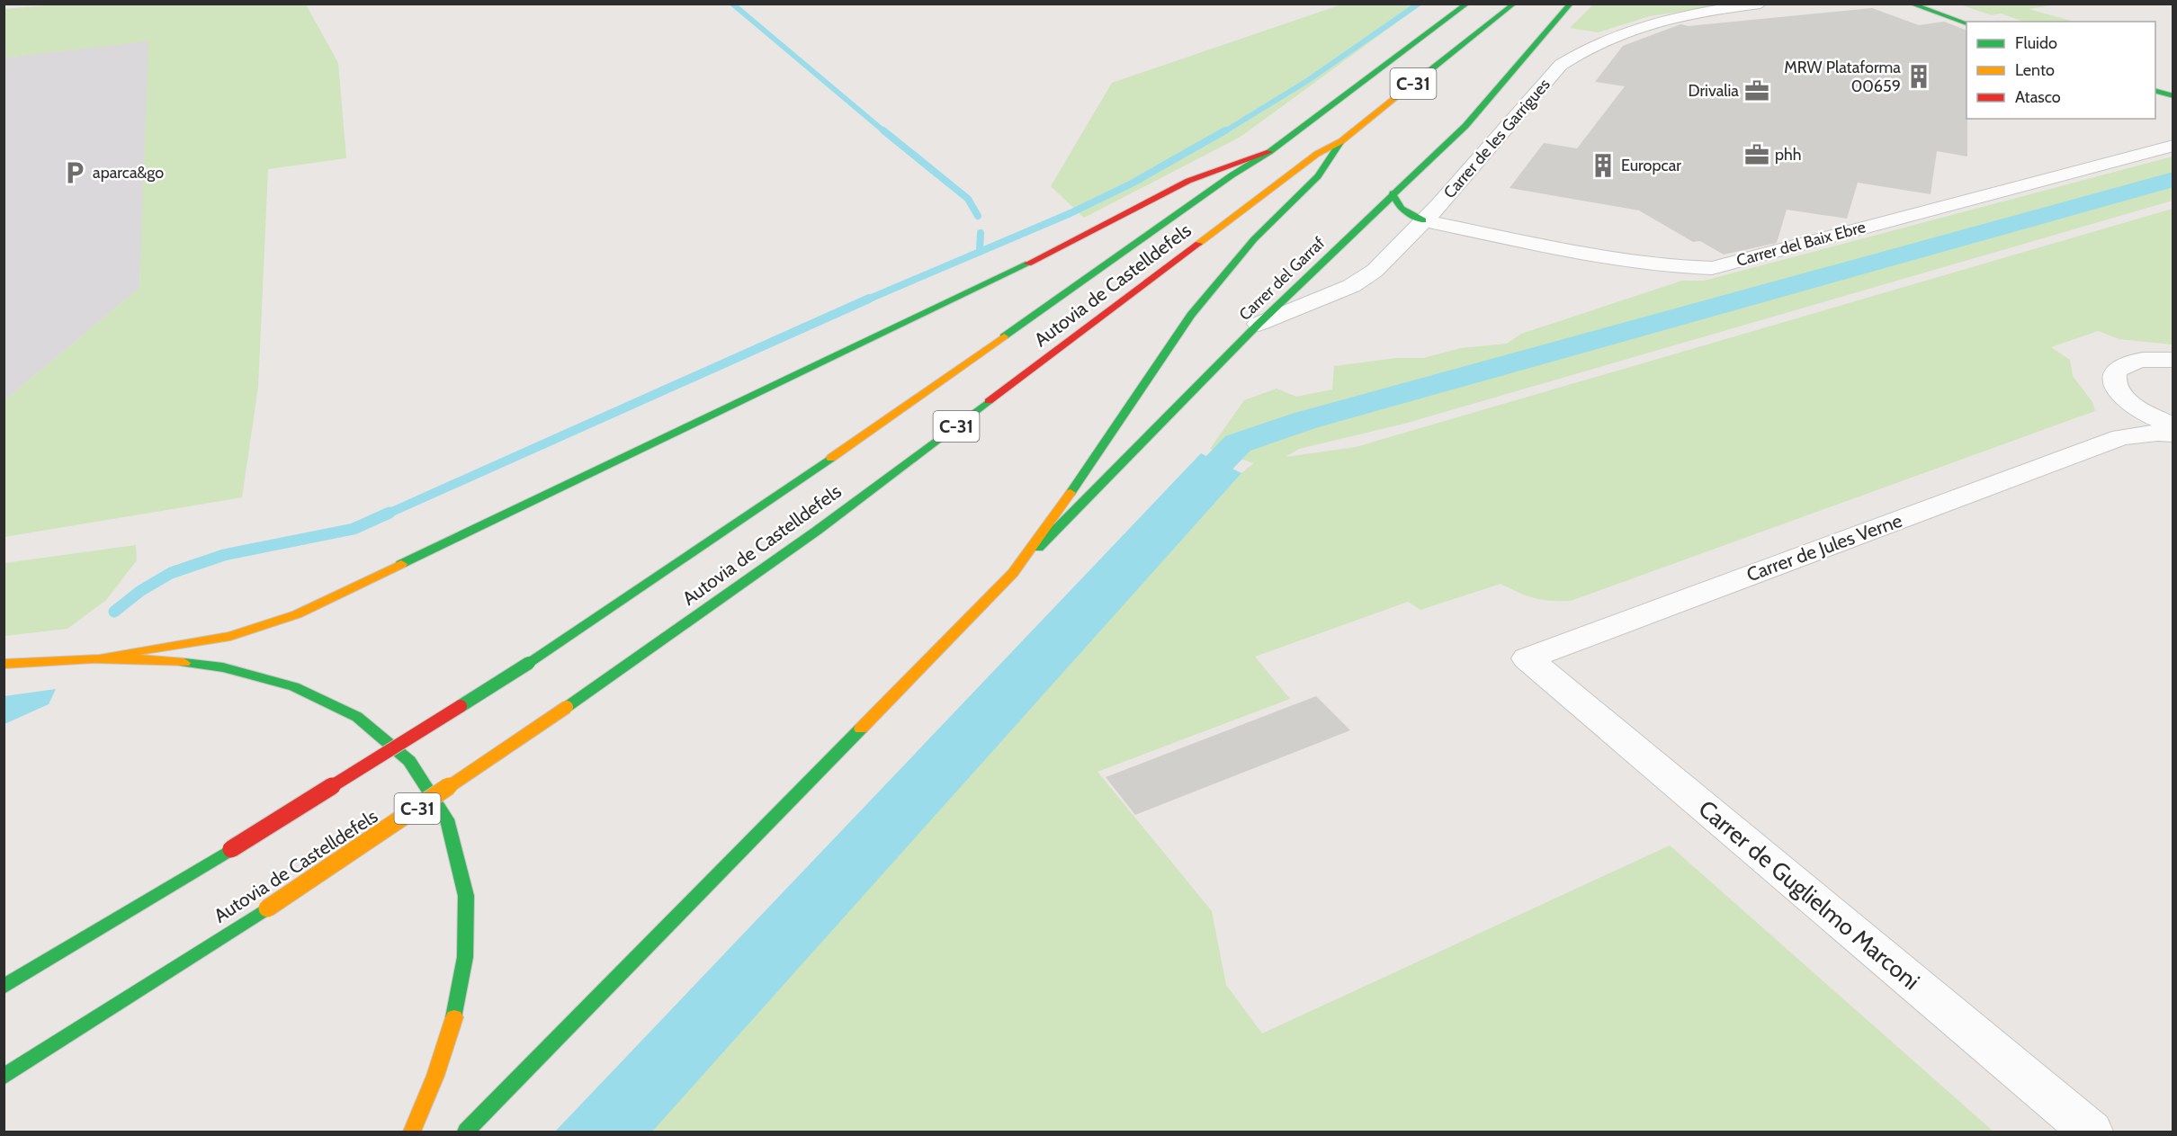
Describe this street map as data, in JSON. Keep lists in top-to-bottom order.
{
  "streets": {
    "main road": ["C-31", "Carrer del Garraf", "Autovia de Castelldefels"],
    "street": [
      "Carrer de les Garrigues",
      "Carrer del Baix Ebre",
      "Carrer de Jules Verne",
      "Carrer de Guglielmo Marconi"
    ]
  },
  "crossings": [
    ["Carrer de les Garrigues", "Carrer del Baix Ebre"],
    ["Carrer de les Garrigues", "Carrer del Garraf"],
    ["Carrer de Jules Verne", "Carrer de Guglielmo Marconi"]
  ],
  "places": {
    "building": ["MRW Plataforma 00659", "Europcar"],
    "office": ["Drivalia", "phh"],
    "parking": ["aparca&go"]
  },
  "legend": ["Fluido", "Lento", "Atasco"]
}
